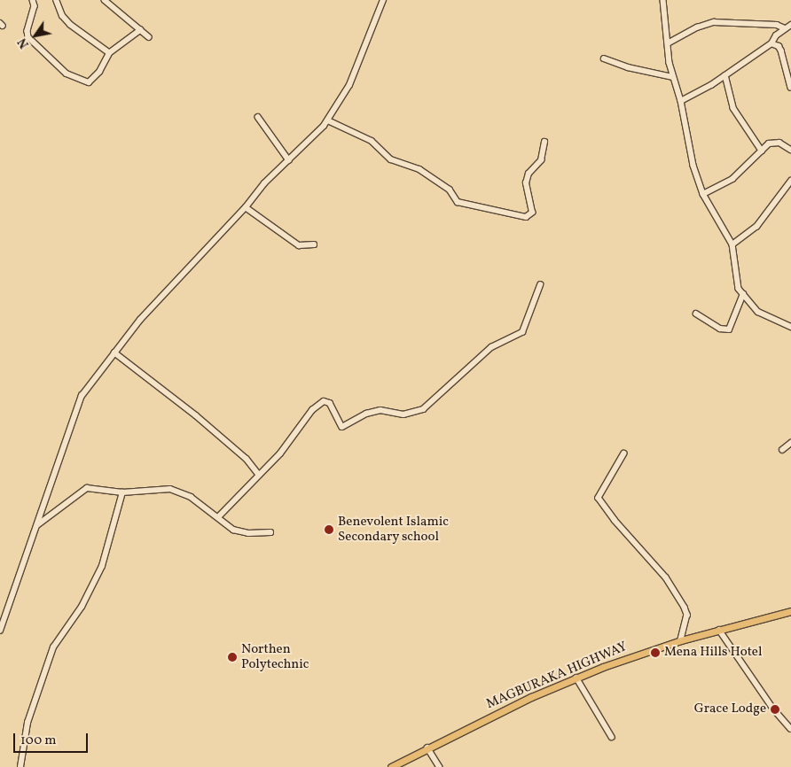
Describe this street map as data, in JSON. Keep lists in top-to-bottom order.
{
  "streets": {
    "main road": ["MAGBURAKA HIGHWAY"]
  },
  "places": [
    "Benevolent Islamic Secondary school",
    "Mena Hills Hotel",
    "Northen Polytechnic",
    "Grace Lodge"
  ],
  "scale_bar": "100 m",
  "north": "bottom left"
}
